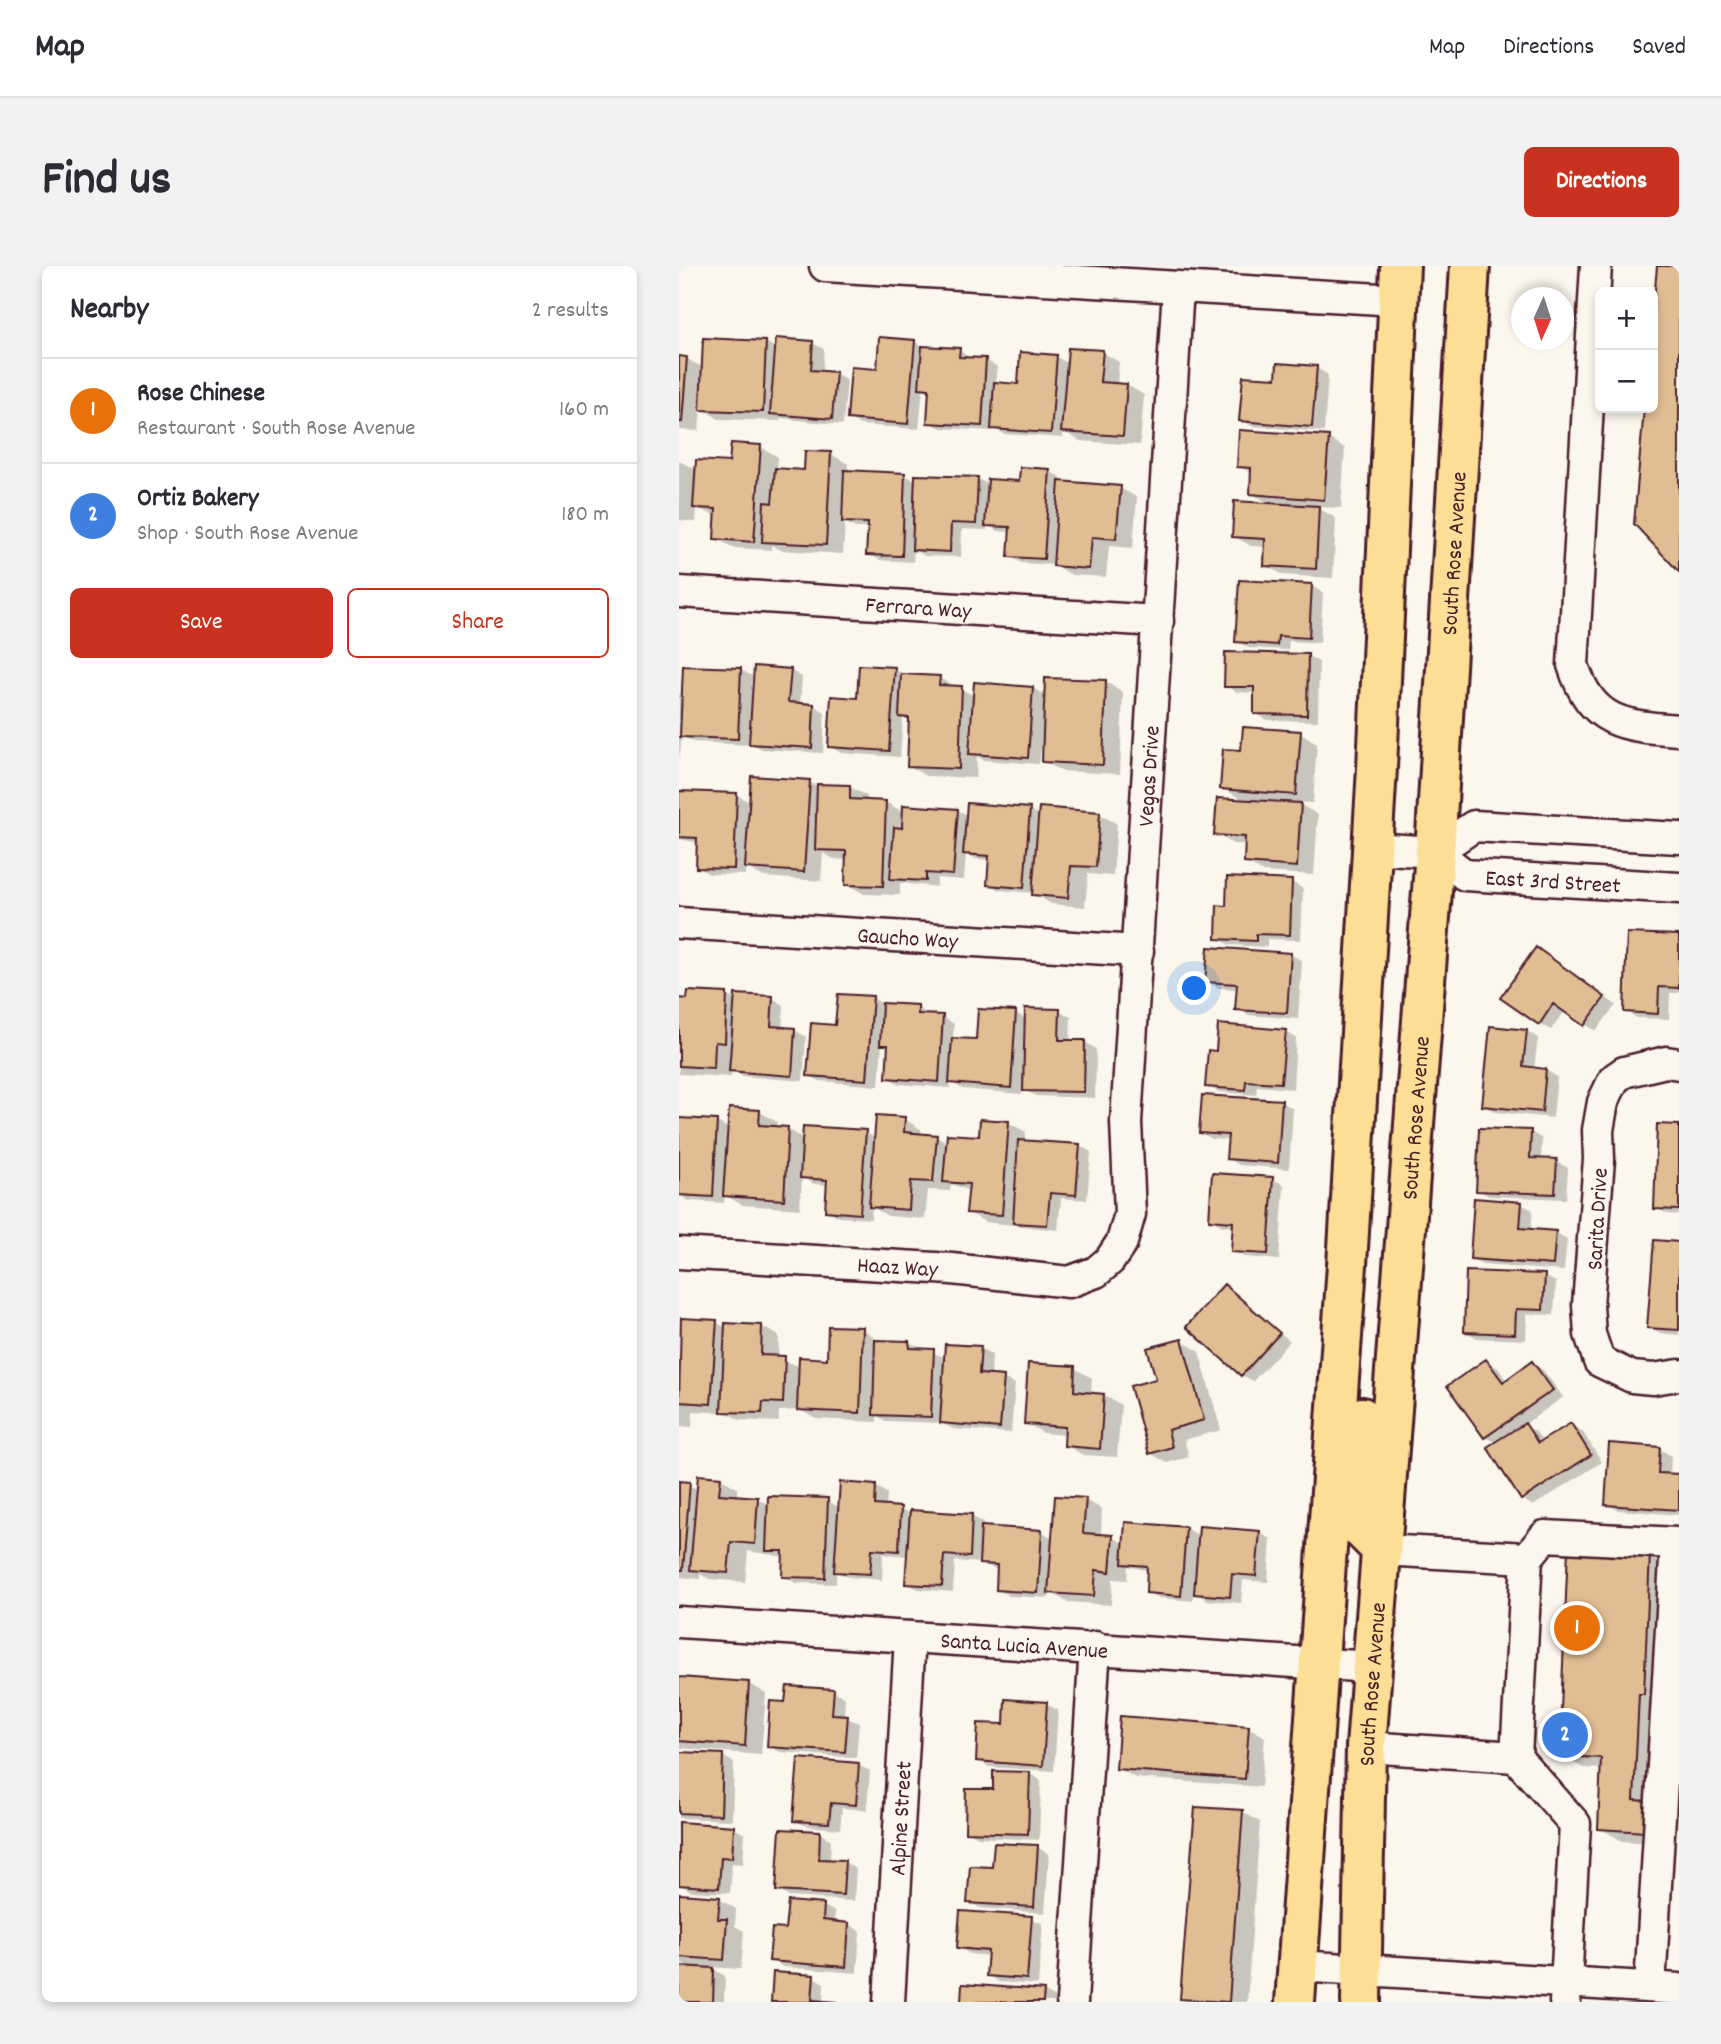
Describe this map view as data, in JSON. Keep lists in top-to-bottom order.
{
  "streets": {
    "main road": ["South Rose Avenue"],
    "street": [
      "Ferrara Way",
      "Vegas Drive",
      "East 3rd Street",
      "Gaucho Way",
      "Sarita Drive",
      "Haaz Way",
      "Santa Lucia Avenue",
      "Alpine Street"
    ]
  },
  "crossings": [
    ["South Rose Avenue", "East 3rd Street"],
    ["South Rose Avenue", "Santa Lucia Avenue"],
    ["Ferrara Way", "Vegas Drive"],
    ["Vegas Drive", "Gaucho Way"],
    ["Vegas Drive", "Haaz Way"],
    ["Santa Lucia Avenue", "Alpine Street"]
  ],
  "north": "bottom",
  "page": {
    "header": "Map",
    "nav": ["Map", "Directions", "Saved"],
    "title": "Find us",
    "buttons": [
      "Directions",
      ["Save", "Share"]
    ],
    "heading": ["Nearby", "2 results"],
    "map_buttons": ["+", "−"],
    "list": [
      {
        "mark": "1",
        "name": "Rose Chinese",
        "note": "Restaurant · South Rose Avenue",
        "value": "160 m"
      },
      {
        "mark": "2",
        "name": "Ortiz Bakery",
        "note": "Shop · South Rose Avenue",
        "value": "180 m"
      }
    ],
    "pins": ["1", "2"]
  }
}
